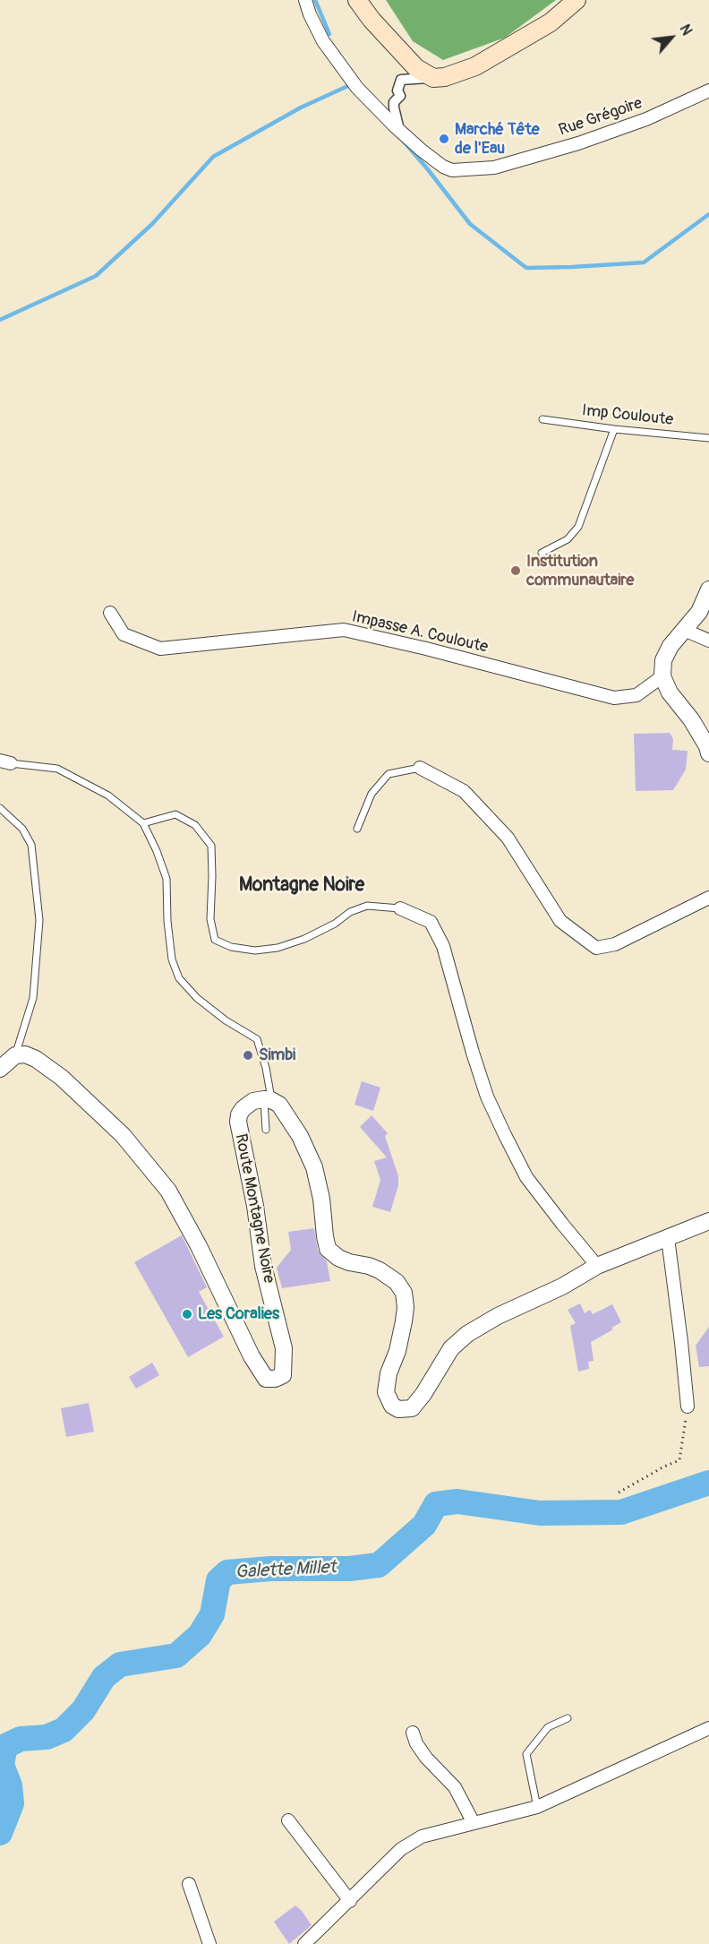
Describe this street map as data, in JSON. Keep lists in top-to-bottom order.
{
  "streets": {
    "street": ["Rue Grégoire", "Impasse A. Couloute", "Route Montagne Noire"],
    "lane": ["Imp Couloute"]
  },
  "districts": ["Montagne Noire"],
  "water": ["Galette Millet"],
  "places": [
    "Marché Tête de l'Eau",
    "Institution communautaire",
    "Simbi",
    "Les Coralies"
  ],
  "north": "top right"
}
